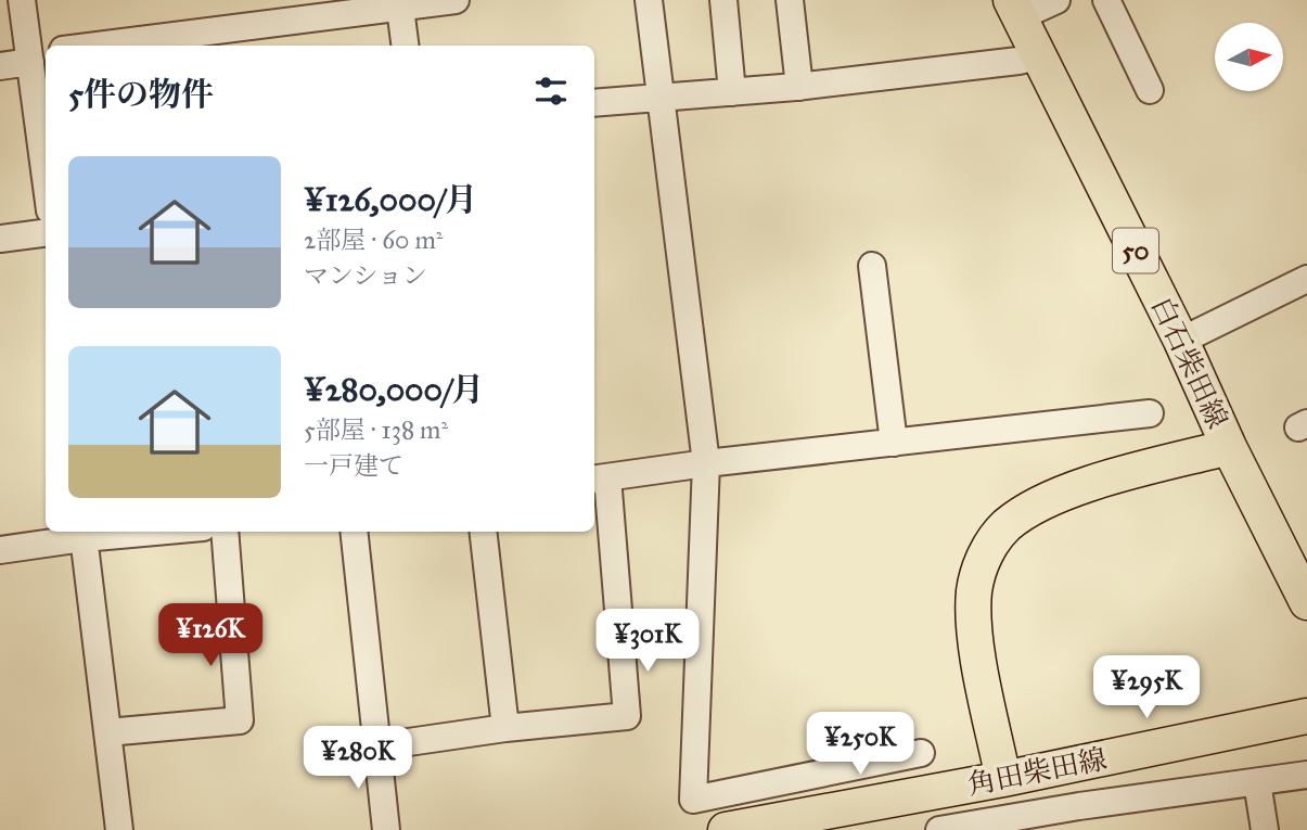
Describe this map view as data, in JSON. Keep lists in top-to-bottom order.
{
  "streets": {
    "main road": ["50", "白石柴田線", "角田柴田線"]
  },
  "north": "right",
  "page": {
    "heading": "5件の物件",
    "list": [
      {
        "name": "¥126,000/月",
        "note": "2部屋 · 60 m² · マンション"
      },
      {
        "name": "¥280,000/月",
        "note": "5部屋 · 138 m² · 一戸建て"
      }
    ],
    "price": [
      "¥126K",
      "¥301K",
      "¥295K",
      "¥250K",
      "¥280K"
    ]
  }
}
